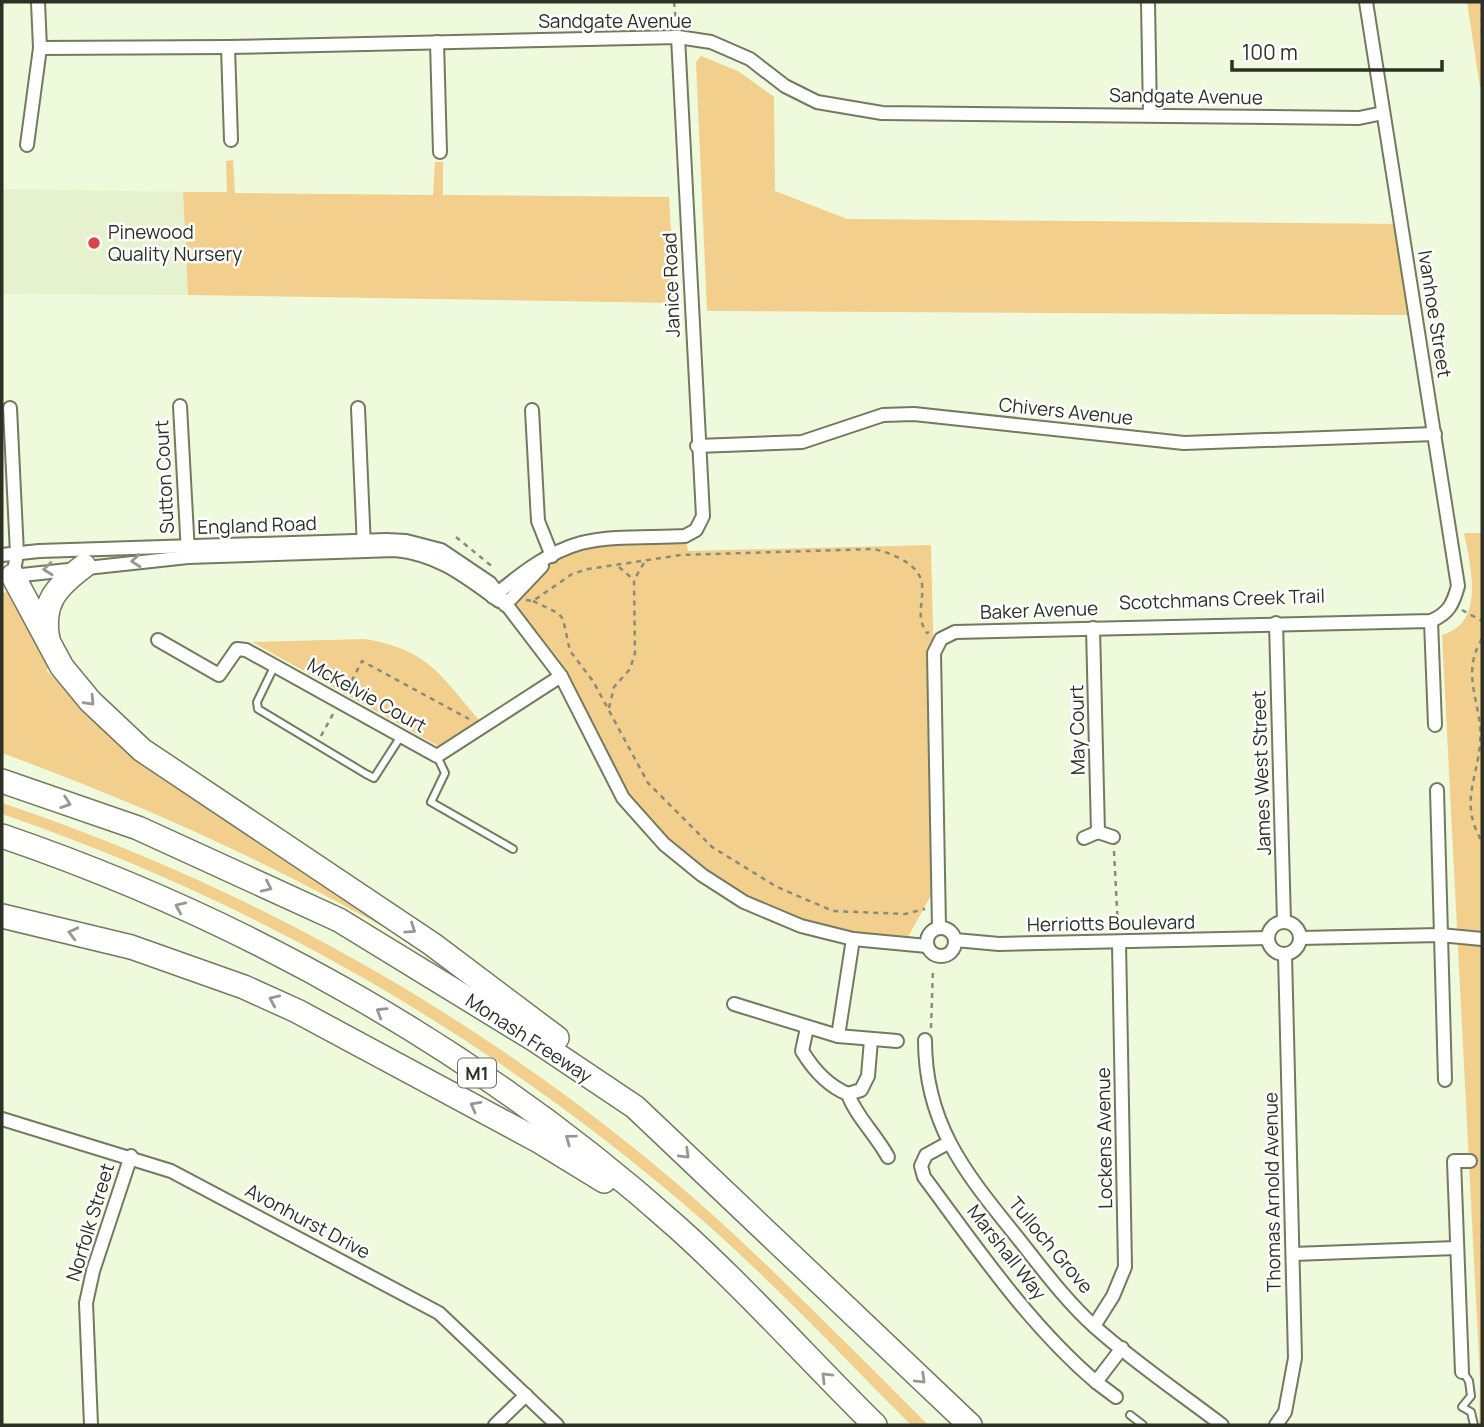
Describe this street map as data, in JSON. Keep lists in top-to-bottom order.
{
  "streets": {
    "highway": ["Monash Freeway", "M1"],
    "street": [
      "Sandgate Avenue",
      "Janice Road",
      "Ivanhoe Street",
      "Chivers Avenue",
      "Sutton Court",
      "England Road",
      "Baker Avenue",
      "McKelvie Court",
      "May Court",
      "James West Street",
      "Herriotts Boulevard",
      "Lockens Avenue",
      "Thomas Arnold Avenue",
      "Avonhurst Drive",
      "Norfolk Street",
      "Tulloch Grove",
      "Marshall Way"
    ]
  },
  "crossings": [
    ["Sandgate Avenue", "Janice Road"],
    ["Sandgate Avenue", "Ivanhoe Street"],
    ["Janice Road", "Chivers Avenue"],
    ["Ivanhoe Street", "Chivers Avenue"],
    ["Sutton Court", "England Road"],
    ["Baker Avenue", "May Court"],
    ["Baker Avenue", "James West Street"],
    ["Baker Avenue", "Herriotts Boulevard"],
    ["James West Street", "Herriotts Boulevard"],
    ["James West Street", "Thomas Arnold Avenue"],
    ["Herriotts Boulevard", "Lockens Avenue"],
    ["Herriotts Boulevard", "Thomas Arnold Avenue"],
    ["Lockens Avenue", "Tulloch Grove"],
    ["Avonhurst Drive", "Norfolk Street"],
    ["Tulloch Grove", "Marshall Way"]
  ],
  "places": ["Pinewood Quality Nursery"],
  "scale_bar": "100 m"
}
